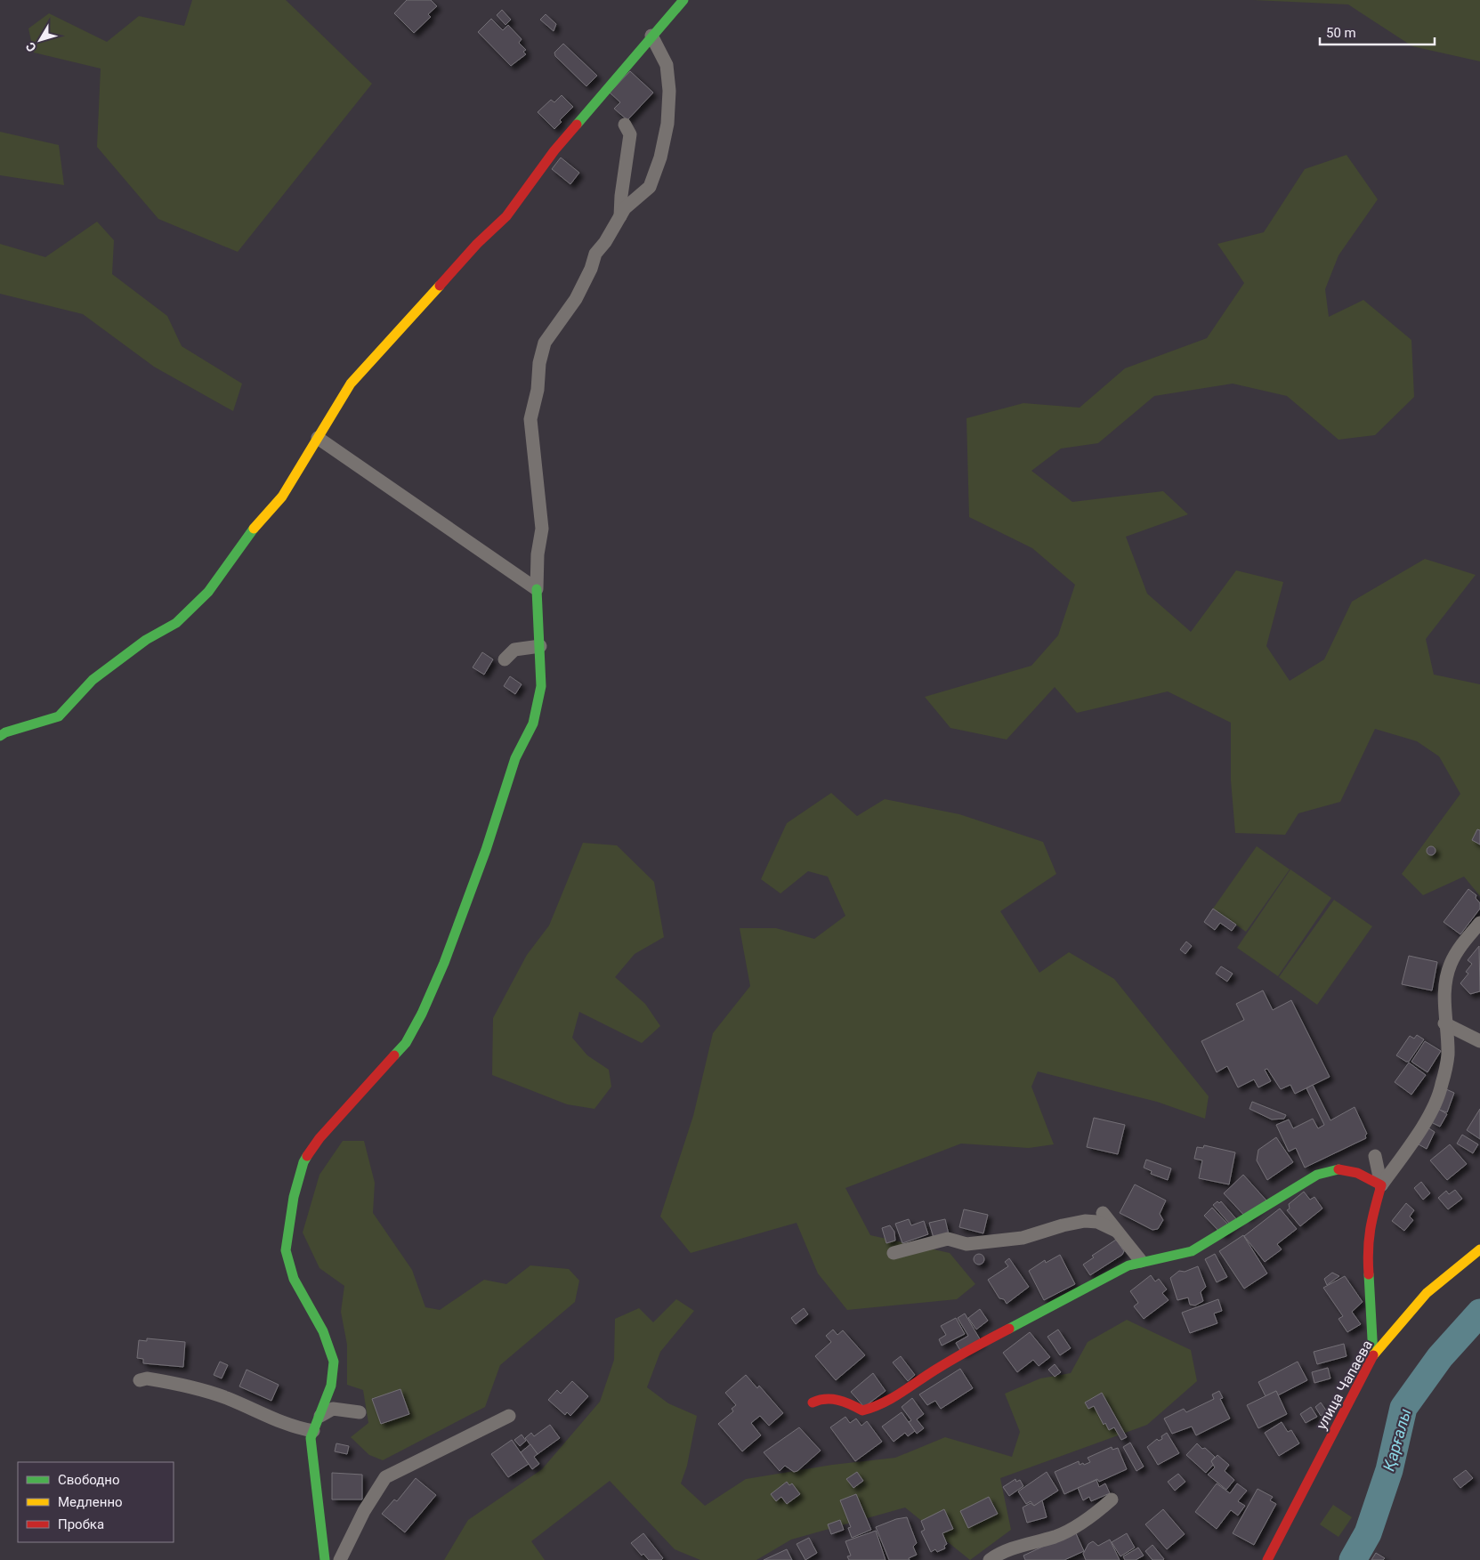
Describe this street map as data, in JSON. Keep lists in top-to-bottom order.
{
  "streets": {
    "street": ["улица Чапаева"]
  },
  "water": ["Қарғалы"],
  "legend": ["Свободно", "Медленно", "Пробка"],
  "scale_bar": "50 m",
  "north": "bottom left"
}
